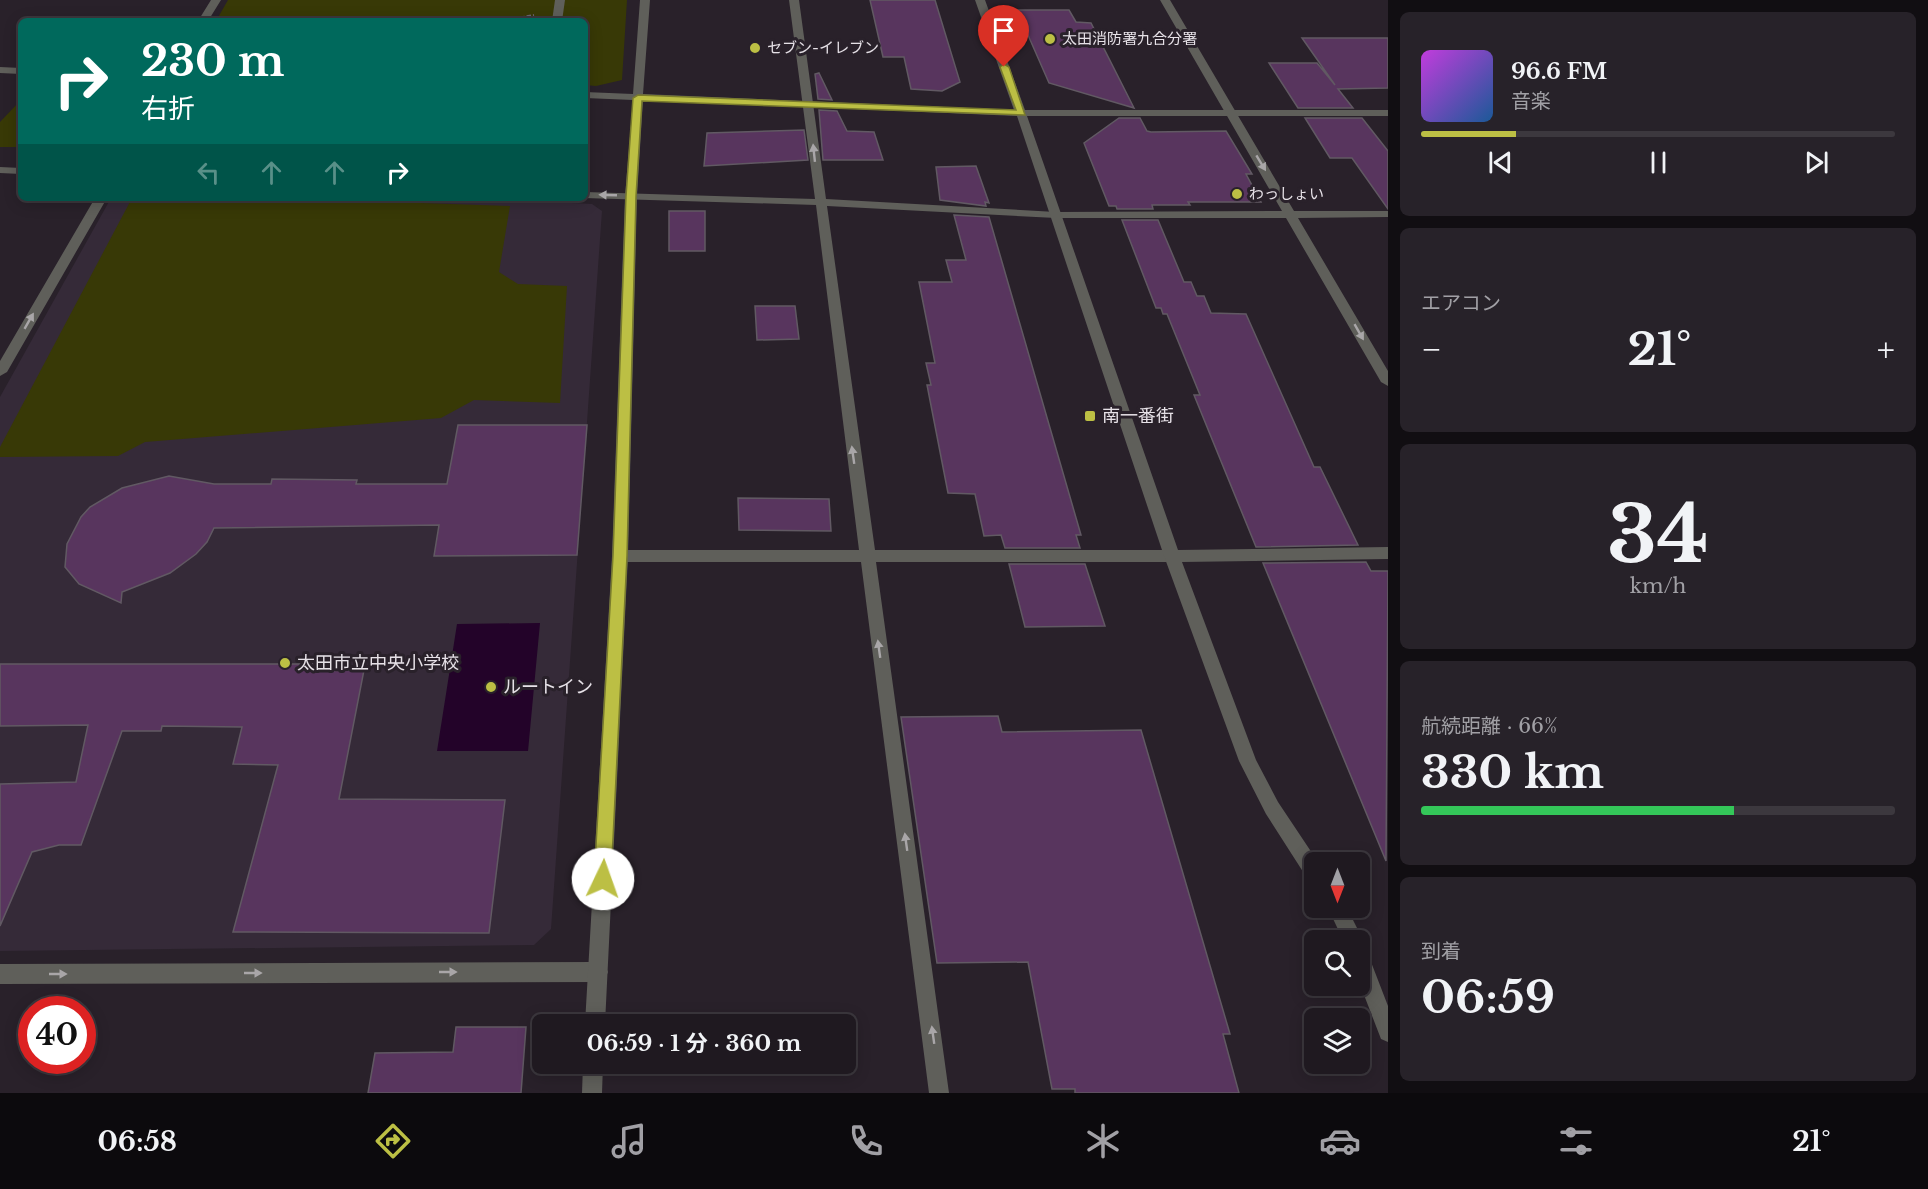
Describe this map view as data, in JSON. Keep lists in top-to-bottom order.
{
  "places": {
    "other": [
      "太田消防署九合分署",
      "セブン-イレブン",
      "わっしょい",
      "太田市立中央小学校",
      "ルートイン"
    ],
    "transit": ["南一番街"]
  },
  "north": "bottom",
  "page": {
    "turn": ["230 m", "右折"],
    "song": ["96.6 FM", "音楽"],
    "tile": [
      "エアコン",
      ["34", "km/h"],
      ["航続距離 · 66%", "330 km"],
      ["到着", "06:59"]
    ],
    "heat": ["−", "21°", "+"],
    "limit": "40",
    "trip": "06:59 · 1 分 · 360 m",
    "tabs": ["06:58", "21°"]
  }
}
